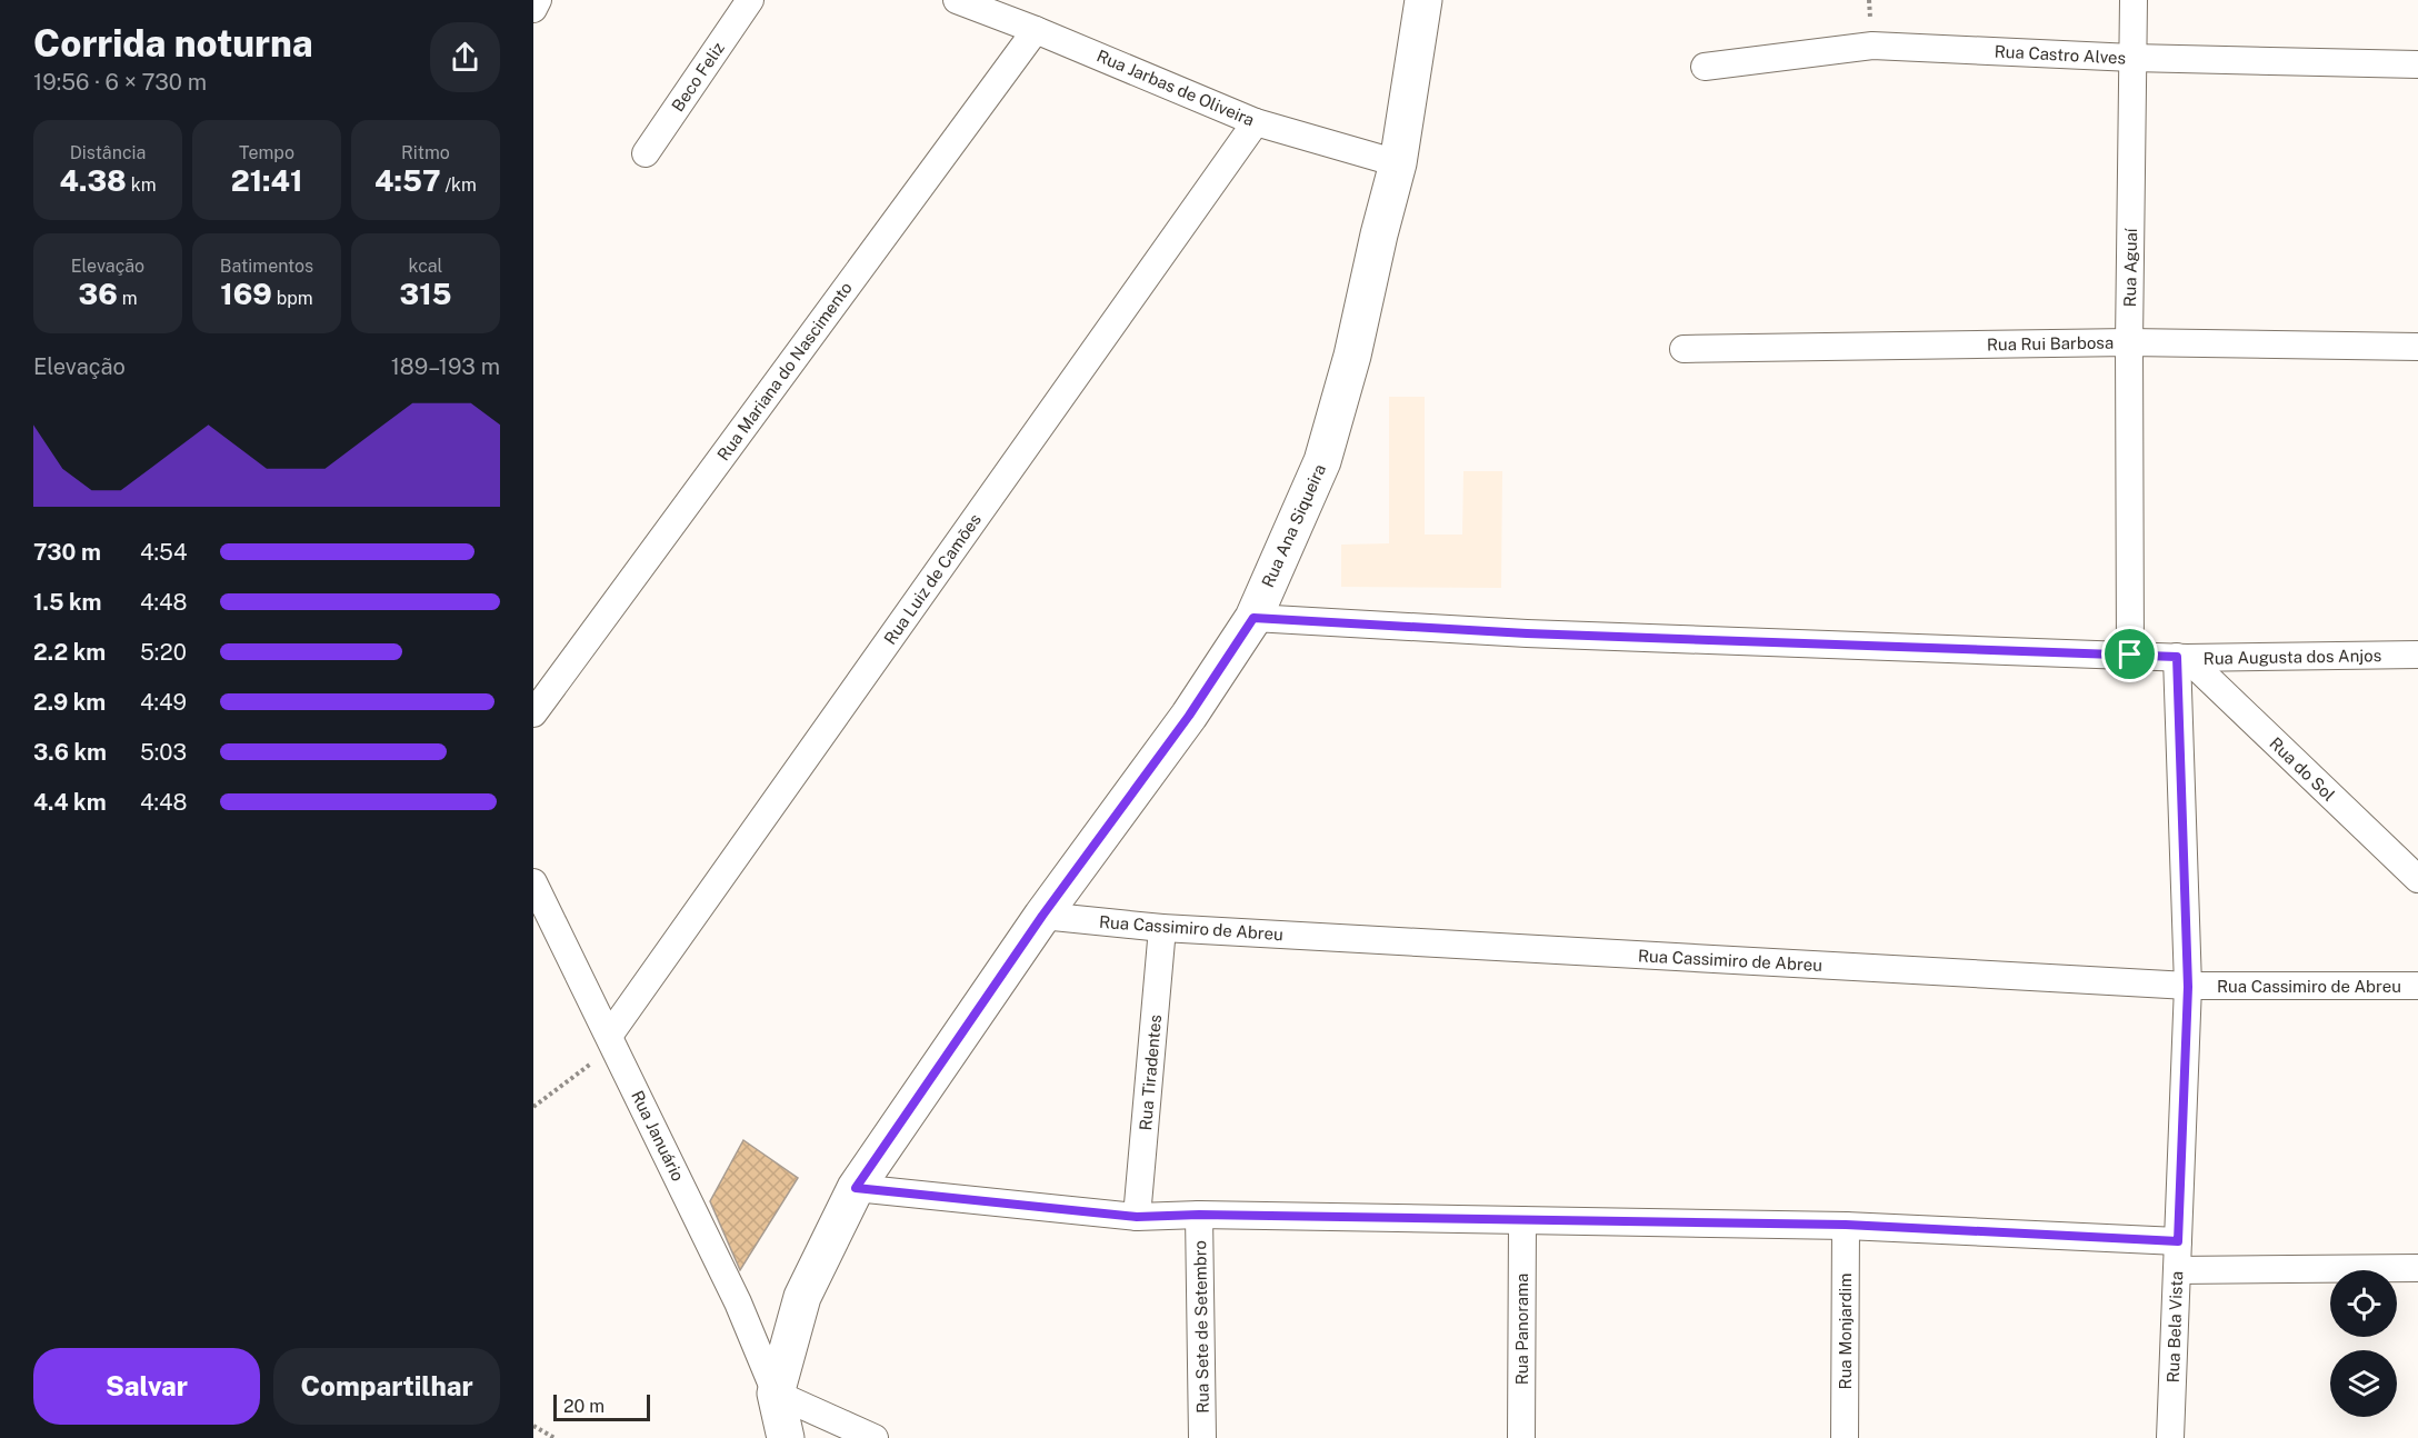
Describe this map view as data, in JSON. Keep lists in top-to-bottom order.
{
  "streets": {
    "street": [
      "Rua Castro Alves",
      "Beco Feliz",
      "Rua Jarbas de Oliveira",
      "Rua Aguaí",
      "Rua Rui Barbosa",
      "Rua Mariana do Nascimento",
      "Rua Ana Siqueira",
      "Rua Luiz de Camões",
      "Rua Augusta dos Anjos",
      "Rua do Sol",
      "Rua Cassimiro de Abreu",
      "Rua Tiradentes",
      "Rua Januário",
      "Rua Sete de Setembro",
      "Rua Bela Vista",
      "Rua Panorama",
      "Rua Monjardim"
    ]
  },
  "crossings": [
    ["Rua Castro Alves", "Rua Aguaí"],
    ["Rua Jarbas de Oliveira", "Rua Mariana do Nascimento"],
    ["Rua Jarbas de Oliveira", "Rua Ana Siqueira"],
    ["Rua Jarbas de Oliveira", "Rua Luiz de Camões"],
    ["Rua Aguaí", "Rua Rui Barbosa"],
    ["Rua Aguaí", "Rua Augusta dos Anjos"],
    ["Rua Ana Siqueira", "Rua Augusta dos Anjos"],
    ["Rua Ana Siqueira", "Rua Cassimiro de Abreu"],
    ["Rua Ana Siqueira", "Rua Januário"],
    ["Rua Luiz de Camões", "Rua Januário"],
    ["Rua Augusta dos Anjos", "Rua do Sol"],
    ["Rua Augusta dos Anjos", "Rua Bela Vista"],
    ["Rua do Sol", "Rua Bela Vista"],
    ["Rua Cassimiro de Abreu", "Rua Tiradentes"],
    ["Rua Cassimiro de Abreu", "Rua Bela Vista"]
  ],
  "scale_bar": "20 m",
  "page": {
    "heading": ["Corrida noturna", "19:56 · 6 × 730 m"],
    "stats": [
      ["Distância", "4.38 km"],
      ["Tempo", "21:41"],
      ["Ritmo", "4:57 /km"],
      ["Elevação", "36 m"],
      ["Batimentos", "169 bpm"],
      ["kcal", "315"]
    ],
    "chart": ["Elevação", "189–193 m"],
    "list": [
      {
        "name": "730 m",
        "note": "4:54"
      },
      {
        "name": "1.5 km",
        "note": "4:48"
      },
      {
        "name": "2.2 km",
        "note": "5:20"
      },
      {
        "name": "2.9 km",
        "note": "4:49"
      },
      {
        "name": "3.6 km",
        "note": "5:03"
      },
      {
        "name": "4.4 km",
        "note": "4:48"
      }
    ],
    "buttons": ["Salvar", "Compartilhar"],
    "scale": "20 m"
  }
}
